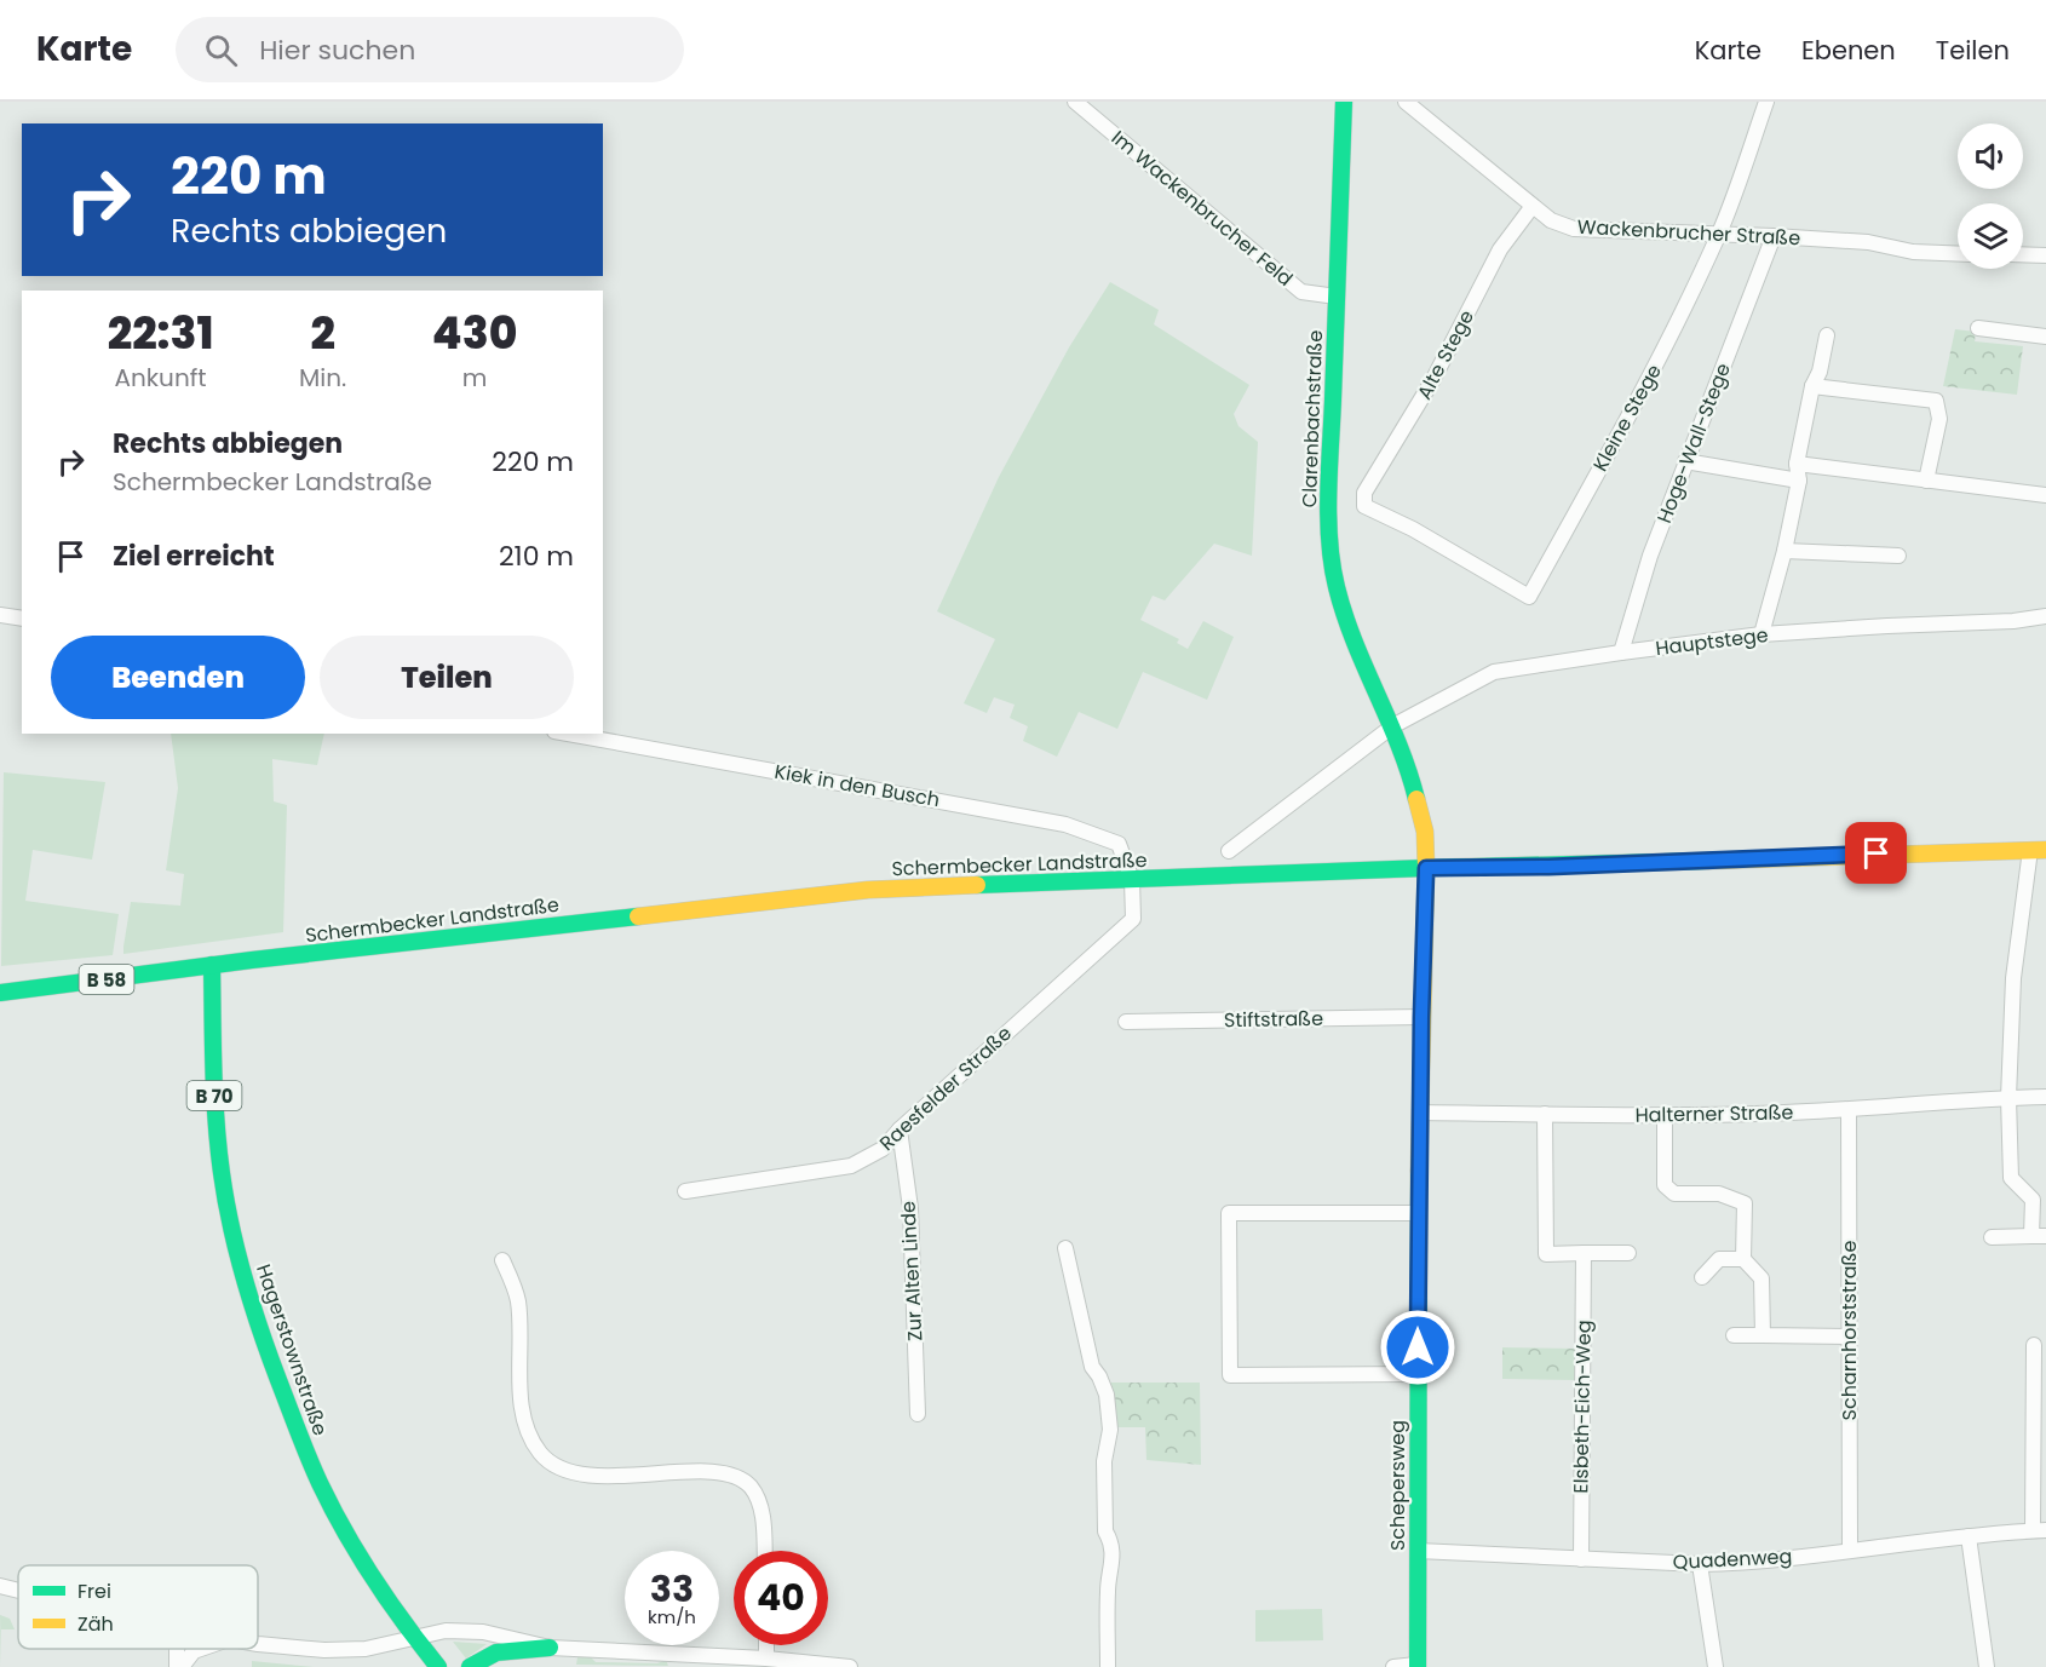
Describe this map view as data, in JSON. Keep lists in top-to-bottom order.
{
  "streets": {
    "main road": [
      "Clarenbachstraße",
      "Schermbecker Landstraße",
      "B 58",
      "B 70",
      "Hagerstownstraße",
      "Schepersweg"
    ],
    "street": [
      "Im Wackenbrucher Feld",
      "Wackenbrucher Straße",
      "Alte Stege",
      "Kleine Stege",
      "Hoge-Wall-Stege",
      "Hauptstege",
      "Kiek in den Busch",
      "Stiftstraße",
      "Raesfelder Straße",
      "Halterner Straße",
      "Zur Alten Linde",
      "Scharnhorststraße",
      "Elsbeth-Eich-Weg",
      "Quadenweg"
    ]
  },
  "crossings": [
    ["Im Wackenbrucher Feld", "Clarenbachstraße"],
    ["Wackenbrucher Straße", "Alte Stege"],
    ["Wackenbrucher Straße", "Kleine Stege"],
    ["Wackenbrucher Straße", "Hoge-Wall-Stege"],
    ["Alte Stege", "Kleine Stege"],
    ["Clarenbachstraße", "Hauptstege"],
    ["Clarenbachstraße", "Schermbecker Landstraße"],
    ["Clarenbachstraße", "Schepersweg"],
    ["Hoge-Wall-Stege", "Hauptstege"],
    ["Kiek in den Busch", "Schermbecker Landstraße"],
    ["Kiek in den Busch", "Raesfelder Straße"],
    ["Schermbecker Landstraße", "Raesfelder Straße"],
    ["Schermbecker Landstraße", "Hagerstownstraße"],
    ["Schermbecker Landstraße", "Schepersweg"],
    ["Stiftstraße", "Schepersweg"],
    ["Raesfelder Straße", "Zur Alten Linde"],
    ["Halterner Straße", "Scharnhorststraße"],
    ["Halterner Straße", "Schepersweg"],
    ["Scharnhorststraße", "Quadenweg"],
    ["Elsbeth-Eich-Weg", "Quadenweg"],
    ["Schepersweg", "Quadenweg"]
  ],
  "legend": ["Frei", "Zäh"],
  "page": {
    "header": "Karte",
    "search": "Hier suchen",
    "nav": ["Karte", "Ebenen", "Teilen"],
    "turn": ["220 m", "Rechts abbiegen"],
    "eta": [
      "22:31",
      "Ankunft",
      "2",
      "Min.",
      "430",
      "m"
    ],
    "list": [
      {
        "name": "Rechts abbiegen",
        "note": "Schermbecker Landstraße",
        "value": "220 m"
      },
      {
        "name": "Ziel erreicht",
        "value": "210 m"
      }
    ],
    "buttons": ["Beenden", "Teilen"],
    "speed": "33 km/h",
    "limit": "40"
  }
}
